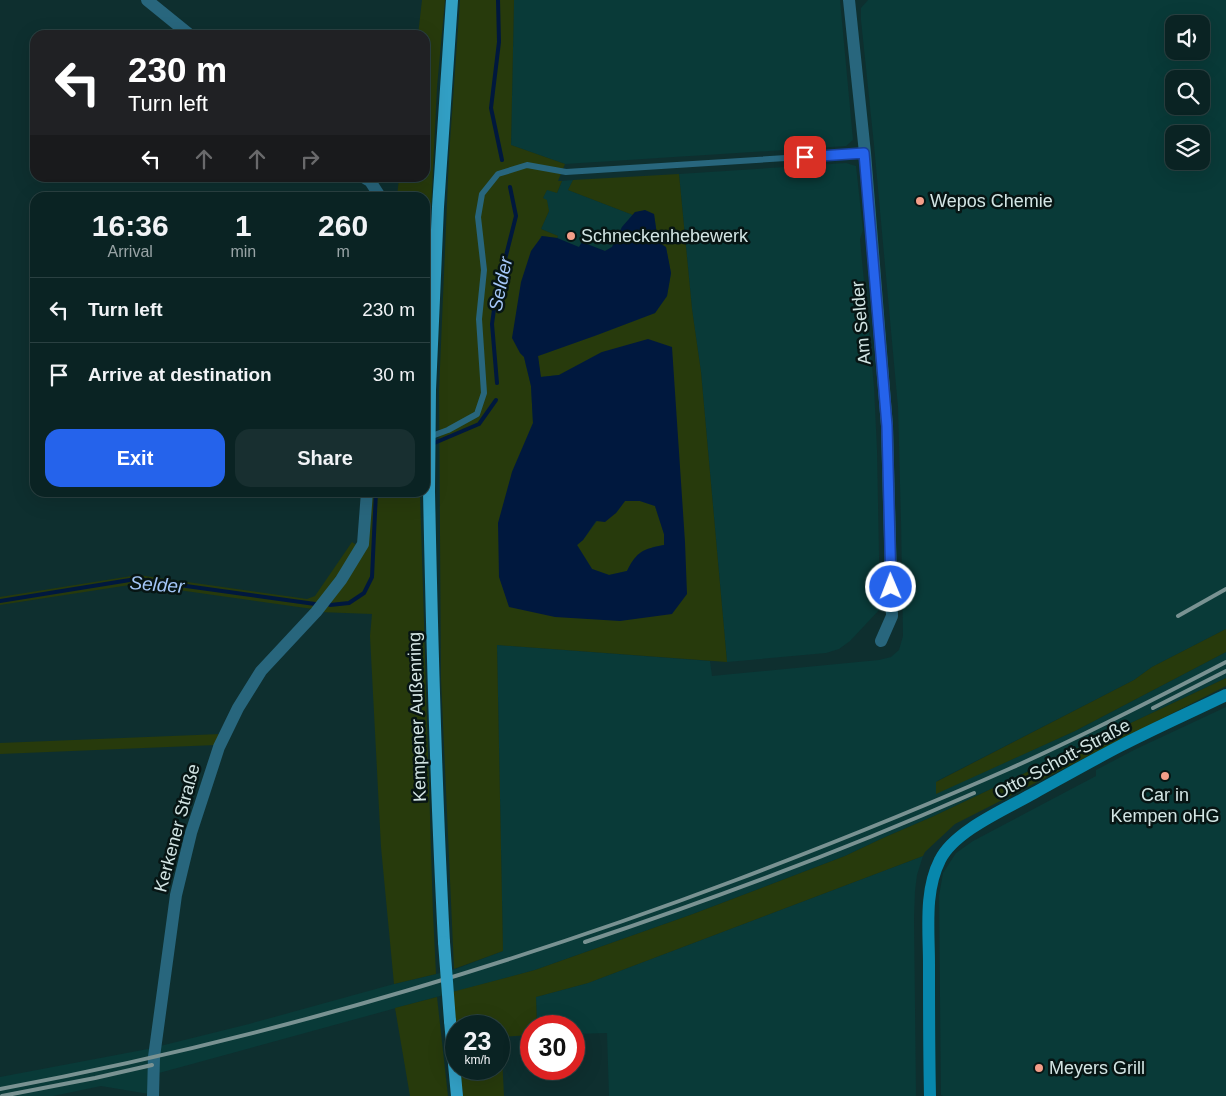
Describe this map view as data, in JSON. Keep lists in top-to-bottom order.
{
  "streets": {
    "main road": ["Kempener Außenring"],
    "street": ["Am Selder", "Otto-Schott-Straße", "Kerkener Straße"]
  },
  "water": ["Selder"],
  "places": [
    "Wepos Chemie",
    "Schneckenhebewerk",
    "Car in Kempen oHG",
    "Meyers Grill"
  ],
  "page": {
    "turn": ["230 m", "Turn left"],
    "eta": [
      "16:36",
      "Arrival",
      "1",
      "min",
      "260",
      "m"
    ],
    "list": [
      {
        "name": "Turn left",
        "value": "230 m"
      },
      {
        "name": "Arrive at destination",
        "value": "30 m"
      }
    ],
    "buttons": ["Exit", "Share"],
    "speed": "23 km/h",
    "limit": "30"
  }
}
